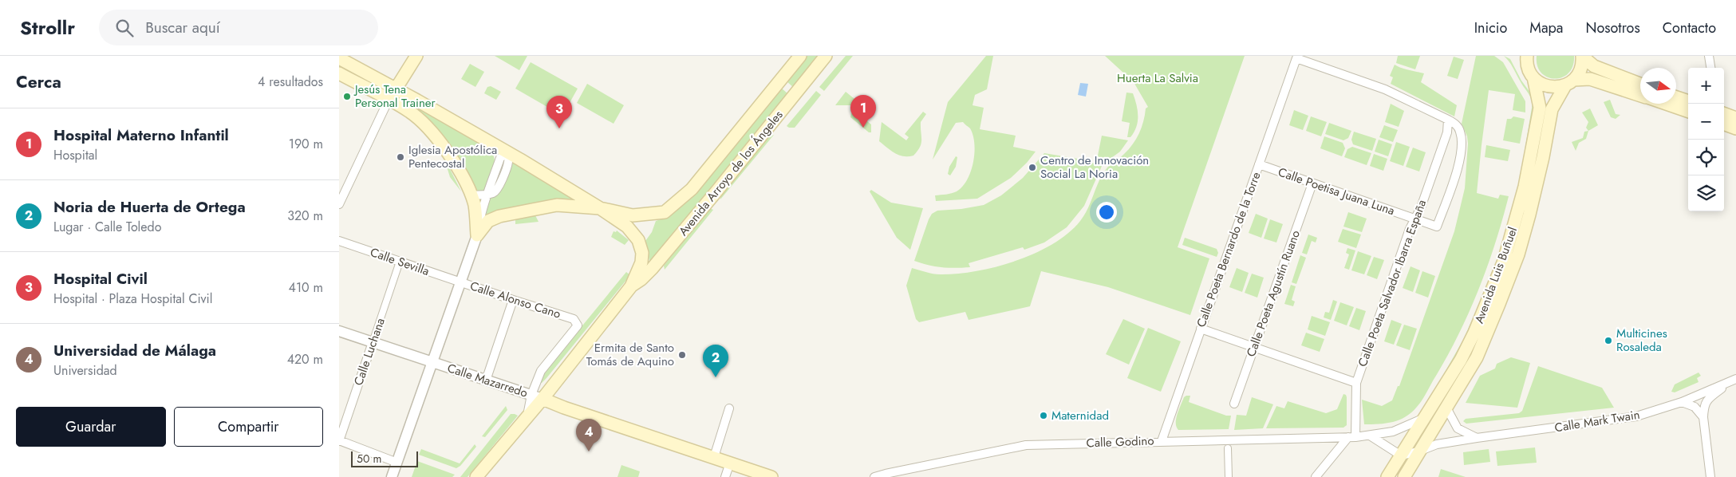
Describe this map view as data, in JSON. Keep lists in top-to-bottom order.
{
  "streets": {
    "main road": ["Avenida Arroyo de los Ángeles", "Avenida Luis Buñuel"],
    "street": [
      "Calle Poetisa Juana Luna",
      "Calle Poeta Bernardo de la Torre",
      "Calle Sevilla",
      "Calle Poeta Salvador Ibarra España",
      "Calle Poeta Agustín Ruano",
      "Calle Alonso Cano",
      "Calle Luchana",
      "Calle Mazarredo",
      "Calle Mark Twain",
      "Calle Godino"
    ]
  },
  "crossings": [
    ["Avenida Arroyo de los Ángeles", "Calle Alonso Cano"],
    ["Avenida Arroyo de los Ángeles", "Calle Mazarredo"],
    ["Calle Poetisa Juana Luna", "Calle Poeta Bernardo de la Torre"],
    ["Calle Poetisa Juana Luna", "Calle Poeta Salvador Ibarra España"],
    ["Calle Poetisa Juana Luna", "Calle Poeta Agustín Ruano"],
    ["Calle Poeta Bernardo de la Torre", "Calle Poeta Salvador Ibarra España"],
    ["Calle Poeta Bernardo de la Torre", "Calle Godino"],
    ["Calle Sevilla", "Calle Alonso Cano"],
    ["Calle Sevilla", "Calle Luchana"],
    ["Avenida Luis Buñuel", "Calle Mark Twain"],
    ["Avenida Luis Buñuel", "Calle Godino"],
    ["Calle Poeta Salvador Ibarra España", "Calle Godino"],
    ["Calle Luchana", "Calle Mazarredo"]
  ],
  "parks": ["Huerta La Salvia"],
  "places": [
    "Jesús Tena Personal Trainer",
    "Iglesia Apostólica Pentecostal",
    "Centro de Innovación Social La Noria",
    "Multicines Rosaleda",
    "Ermita de Santo Tomás de Aquino",
    "Maternidad"
  ],
  "scale_bar": "50 m",
  "north": "right",
  "page": {
    "header": "Strollr",
    "search": "Buscar aquí",
    "nav": [
      "Inicio",
      "Mapa",
      "Nosotros",
      "Contacto"
    ],
    "heading": ["Cerca", "4 resultados"],
    "map_buttons": ["+", "−"],
    "pins": [
      "1",
      "3",
      "2",
      "4"
    ],
    "list": [
      {
        "mark": "1",
        "name": "Hospital Materno Infantil",
        "note": "Hospital",
        "value": "190 m"
      },
      {
        "mark": "2",
        "name": "Noria de Huerta de Ortega",
        "note": "Lugar · Calle Toledo",
        "value": "320 m"
      },
      {
        "mark": "3",
        "name": "Hospital Civil",
        "note": "Hospital · Plaza Hospital Civil",
        "value": "410 m"
      },
      {
        "mark": "4",
        "name": "Universidad de Málaga",
        "note": "Universidad",
        "value": "420 m"
      }
    ],
    "buttons": ["Guardar", "Compartir"],
    "scale": "50 m"
  }
}
